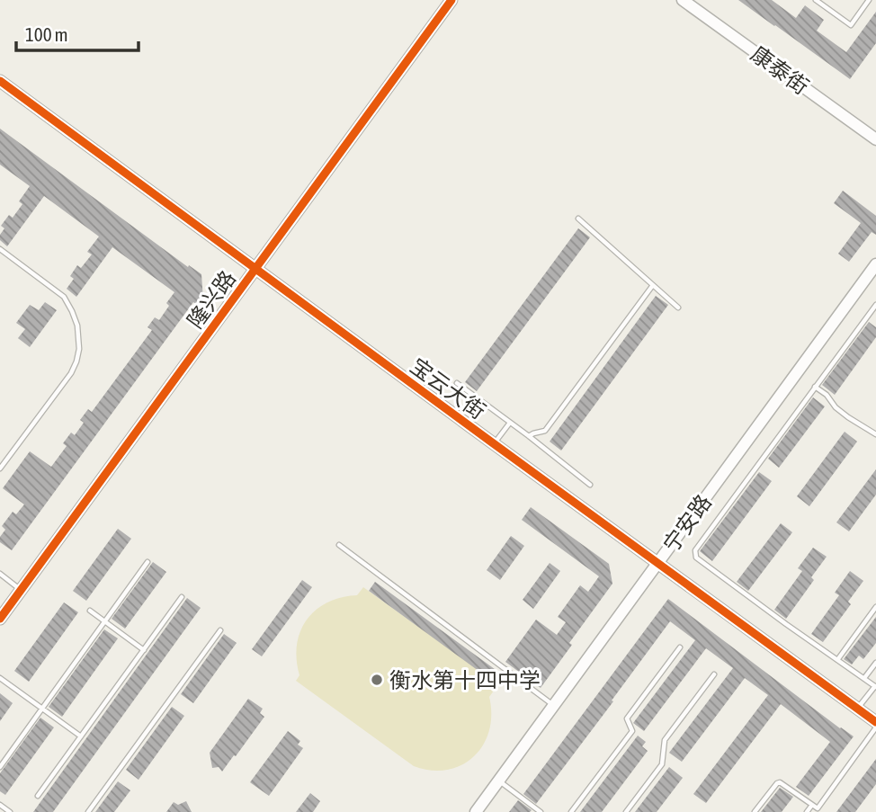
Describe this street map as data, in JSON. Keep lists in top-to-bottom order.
{
  "streets": {
    "street": [
      "康泰街",
      "隆兴路",
      "宝云大街",
      "宁安路"
    ]
  },
  "crossings": [
    ["隆兴路", "宝云大街"],
    ["宝云大街", "宁安路"]
  ],
  "places": ["衡水第十四中学"],
  "scale_bar": "100 m"
}
